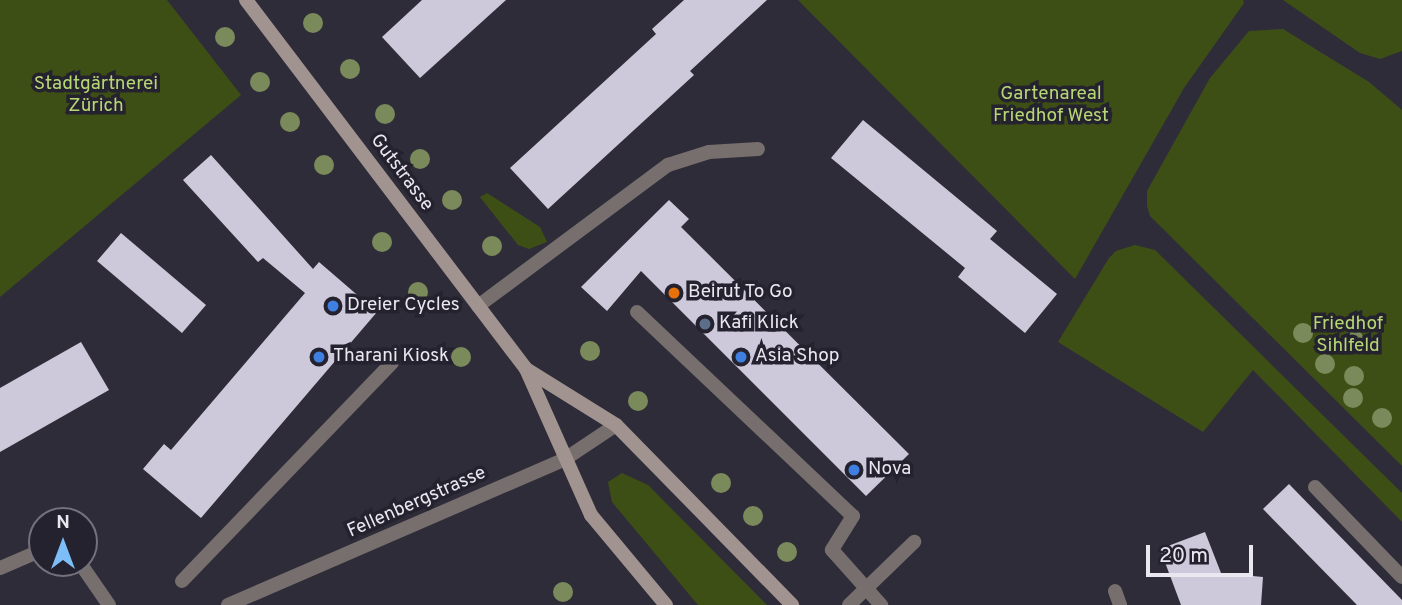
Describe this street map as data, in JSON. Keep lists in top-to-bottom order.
{
  "streets": {
    "main road": ["Gutstrasse"],
    "street": ["Fellenbergstrasse"]
  },
  "crossings": [
    ["Gutstrasse", "Fellenbergstrasse"]
  ],
  "parks": ["Stadtgärtnerei Zürich", "Gartenareal Friedhof West", "Friedhof Sihlfeld"],
  "places": [
    "Beirut To Go",
    "Dreier Cycles",
    "Kafi Klick",
    "Tharani Kiosk",
    "Asia Shop",
    "Nova"
  ],
  "scale_bar": "20 m",
  "north": "top"
}
